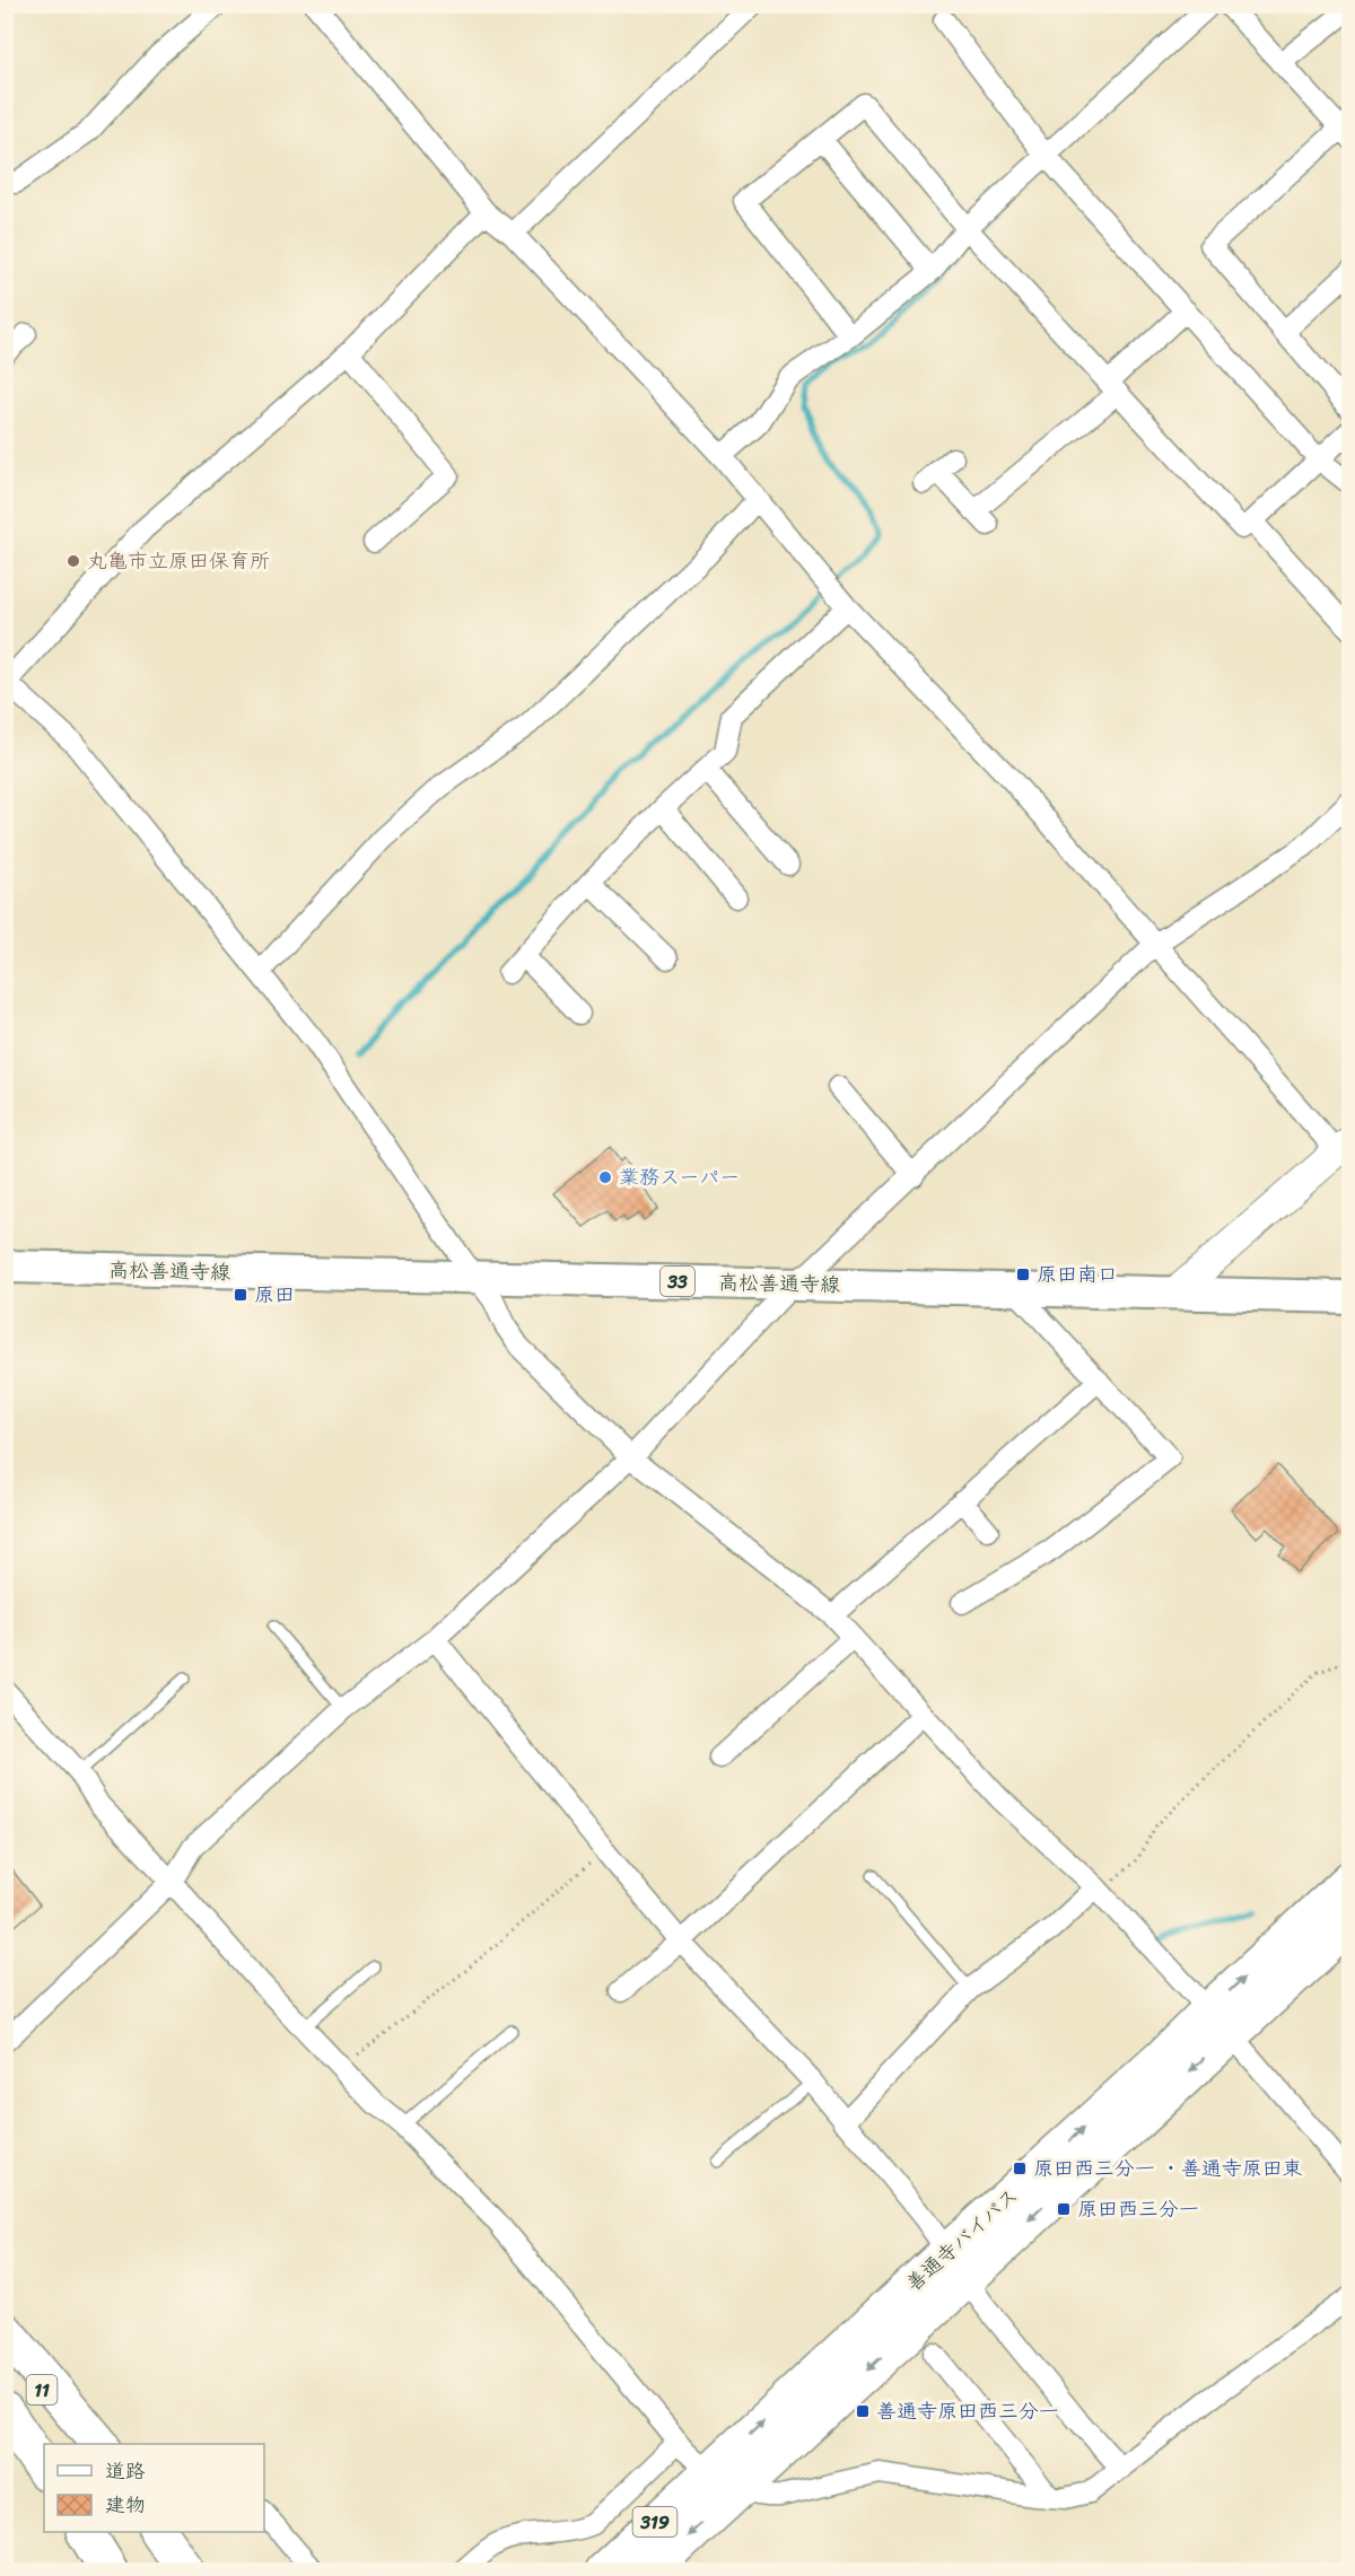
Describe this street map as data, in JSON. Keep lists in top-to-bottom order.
{
  "streets": {
    "highway": ["善通寺バイパス", "11", "319"],
    "main road": ["高松善通寺線", "33"]
  },
  "places": {
    "other": ["丸亀市立原田保育所", "業務スーパー"],
    "transit": [
      "原田南口",
      "原田",
      "原田西三分一 ・善通寺原田東",
      "原田西三分一",
      "善通寺原田西三分一"
    ]
  },
  "legend": ["道路", "建物"]
}
